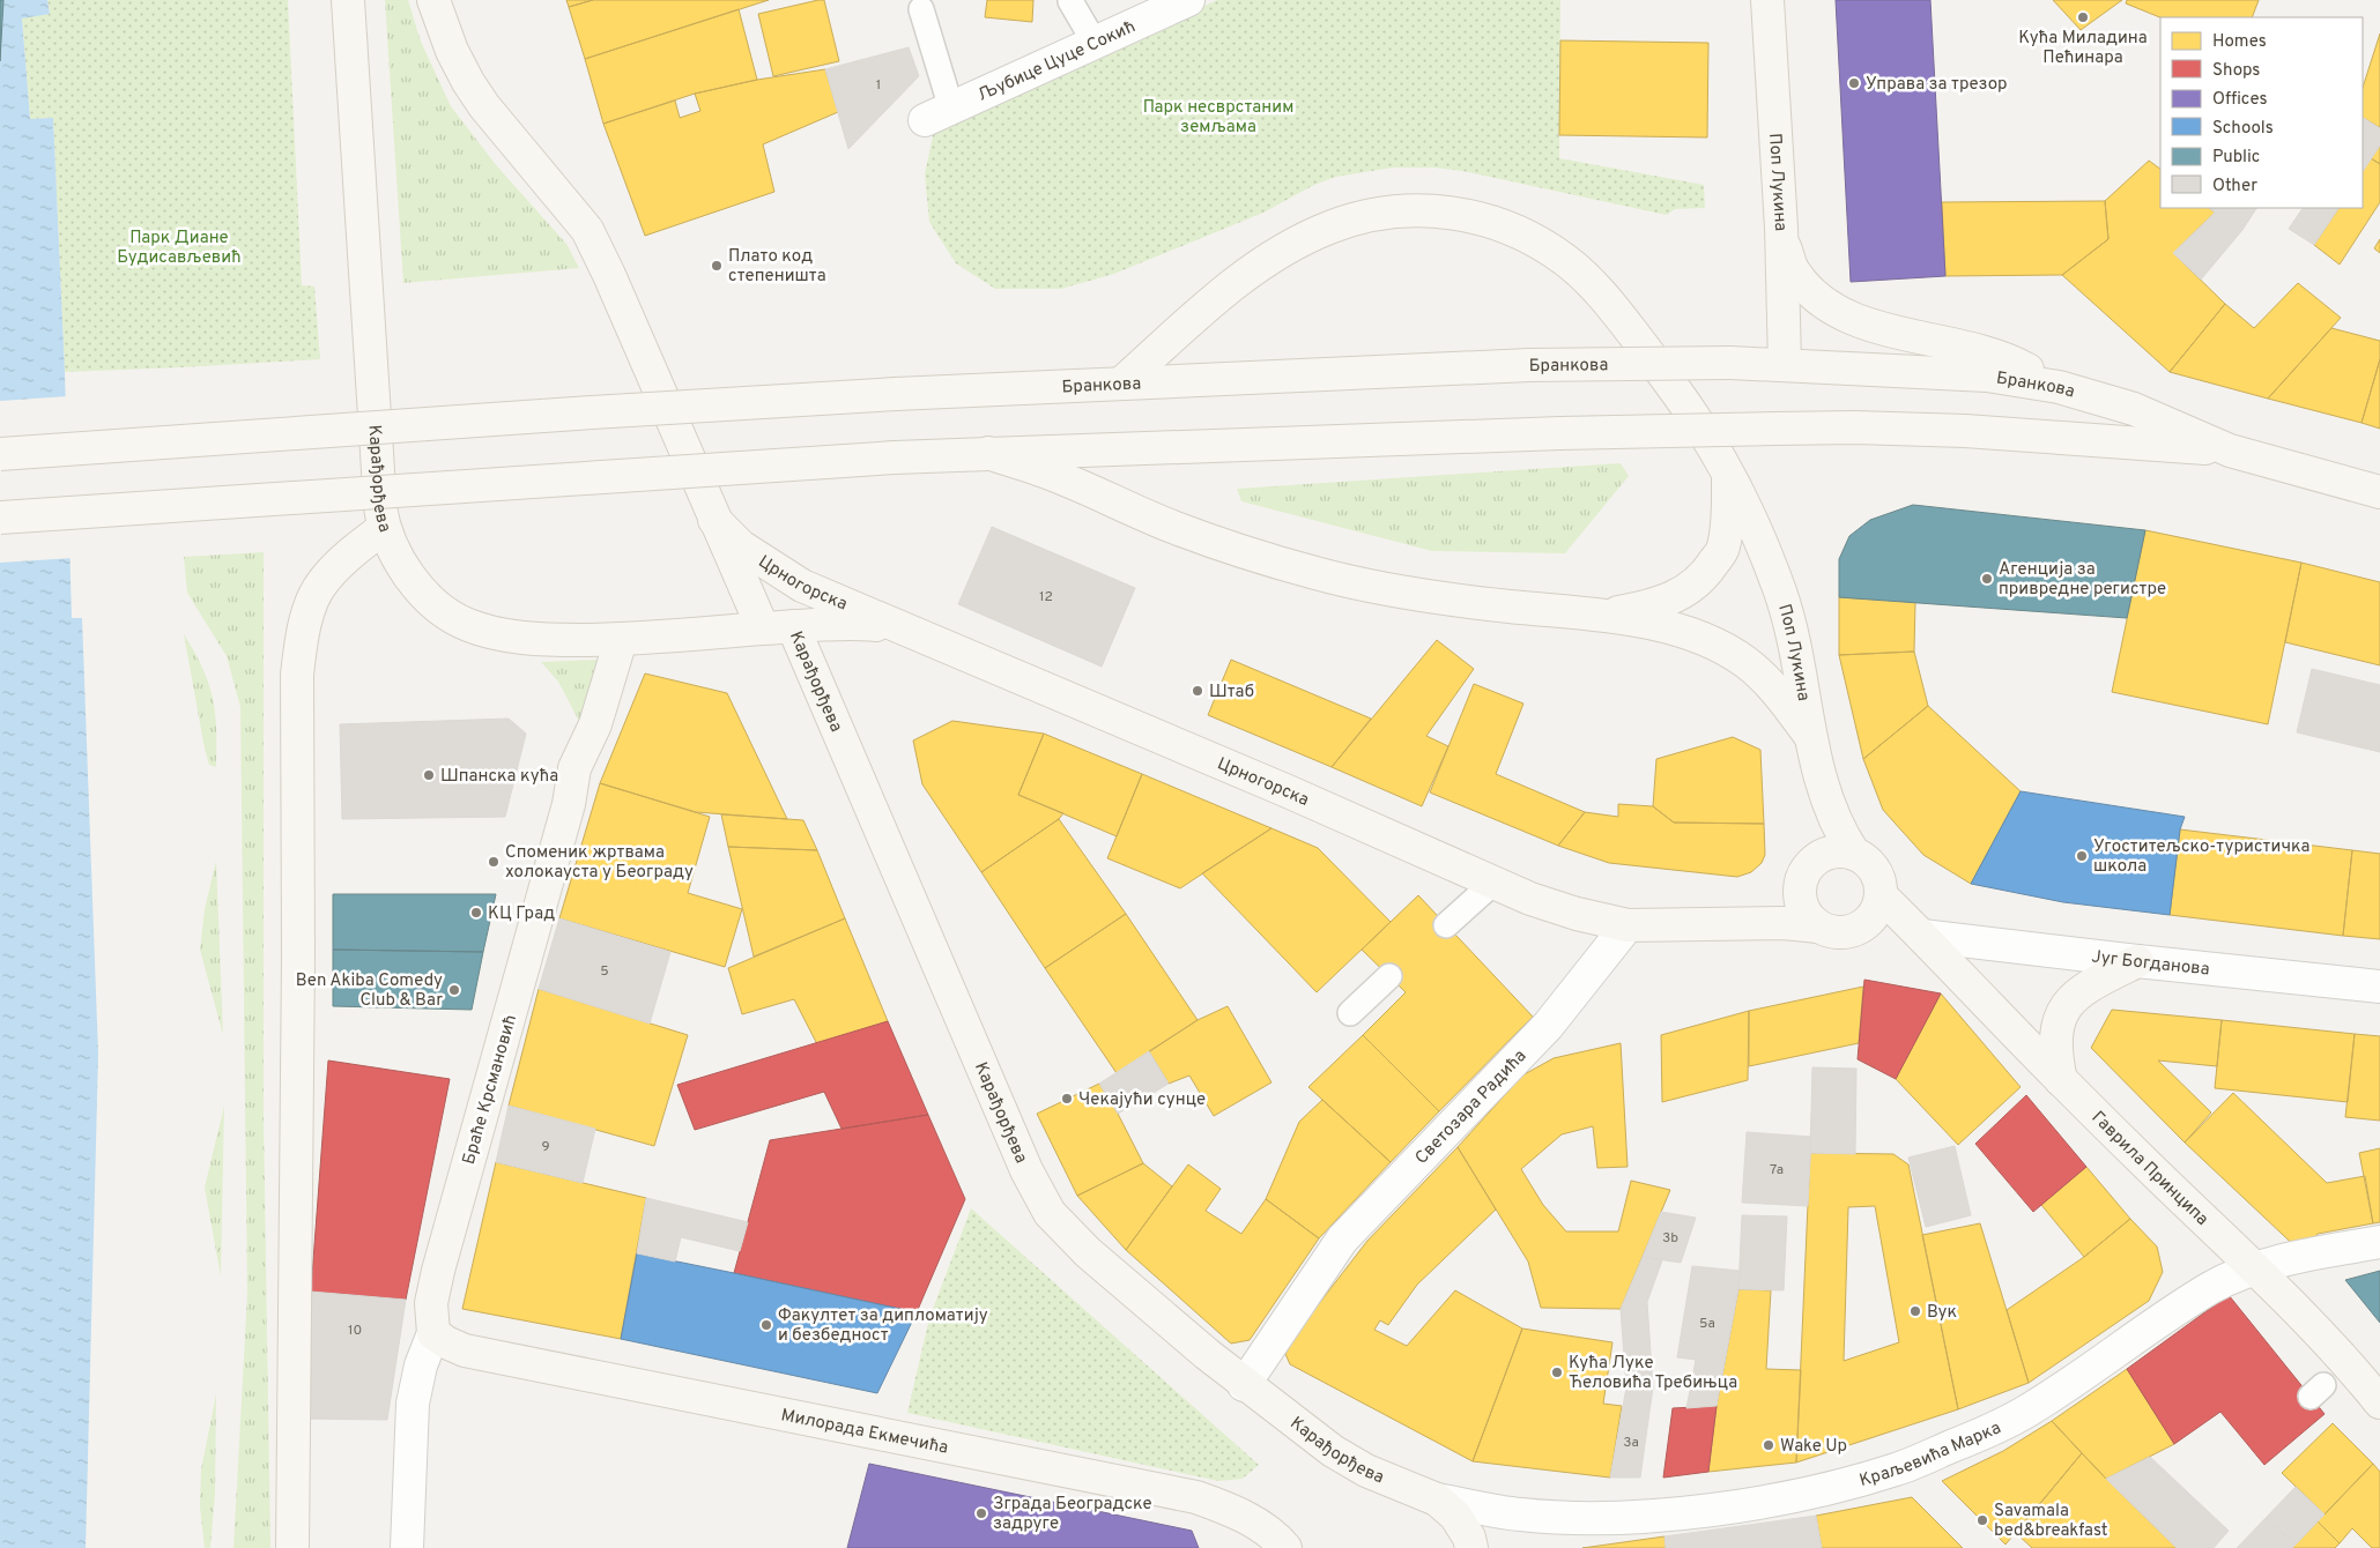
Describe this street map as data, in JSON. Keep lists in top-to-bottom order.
{
  "streets": {
    "main road": [
      "Поп Лукина",
      "Бранкова",
      "Карађорђева",
      "Црногорска",
      "Браће Крсмановић",
      "Гаврила Принципа",
      "Милорада Екмечића"
    ],
    "street": [
      "Љубице Цуце Сокић",
      "Југ Богданова",
      "Светозара Радића",
      "Краљевића Марка"
    ]
  },
  "crossings": [
    ["Поп Лукина", "Бранкова"],
    ["Карађорђева", "Црногорска"],
    ["Карађорђева", "Браће Крсмановић"],
    ["Карађорђева", "Светозара Радића"],
    ["Карађорђева", "Краљевића Марка"],
    ["Црногорска", "Светозара Радића"],
    ["Југ Богданова", "Гаврила Принципа"],
    ["Браће Крсмановић", "Милорада Екмечића"],
    ["Гаврила Принципа", "Краљевића Марка"]
  ],
  "parks": ["Парк несврстаним земљама", "Парк Диане Будисављевић"],
  "places": [
    "Кућа Миладина Пећинара",
    "Управа за трезор",
    "Плато код степеништа",
    "Агенција за привредне регистре",
    "Штаб",
    "Шпанска кућа",
    "Угоститељско-туристичка школа",
    "Споменик жртвама холокауста у Београду",
    "КЦ Град",
    "Ben Akiba Comedy Club & Bar",
    "Чекајући сунце",
    "Вук",
    "Факултет за дипломатију и безбедност",
    "Кућа Луке Ћеловића Требињца",
    "Wake Up",
    "Зграда Београдске задруге",
    "Savamala bed&breakfast"
  ],
  "house_numbers": [
    "1",
    "12",
    "5",
    "9",
    "7a",
    "3b",
    "5a",
    "10",
    "3a"
  ],
  "legend": [
    "Homes",
    "Shops",
    "Offices",
    "Schools",
    "Public",
    "Other"
  ]
}
